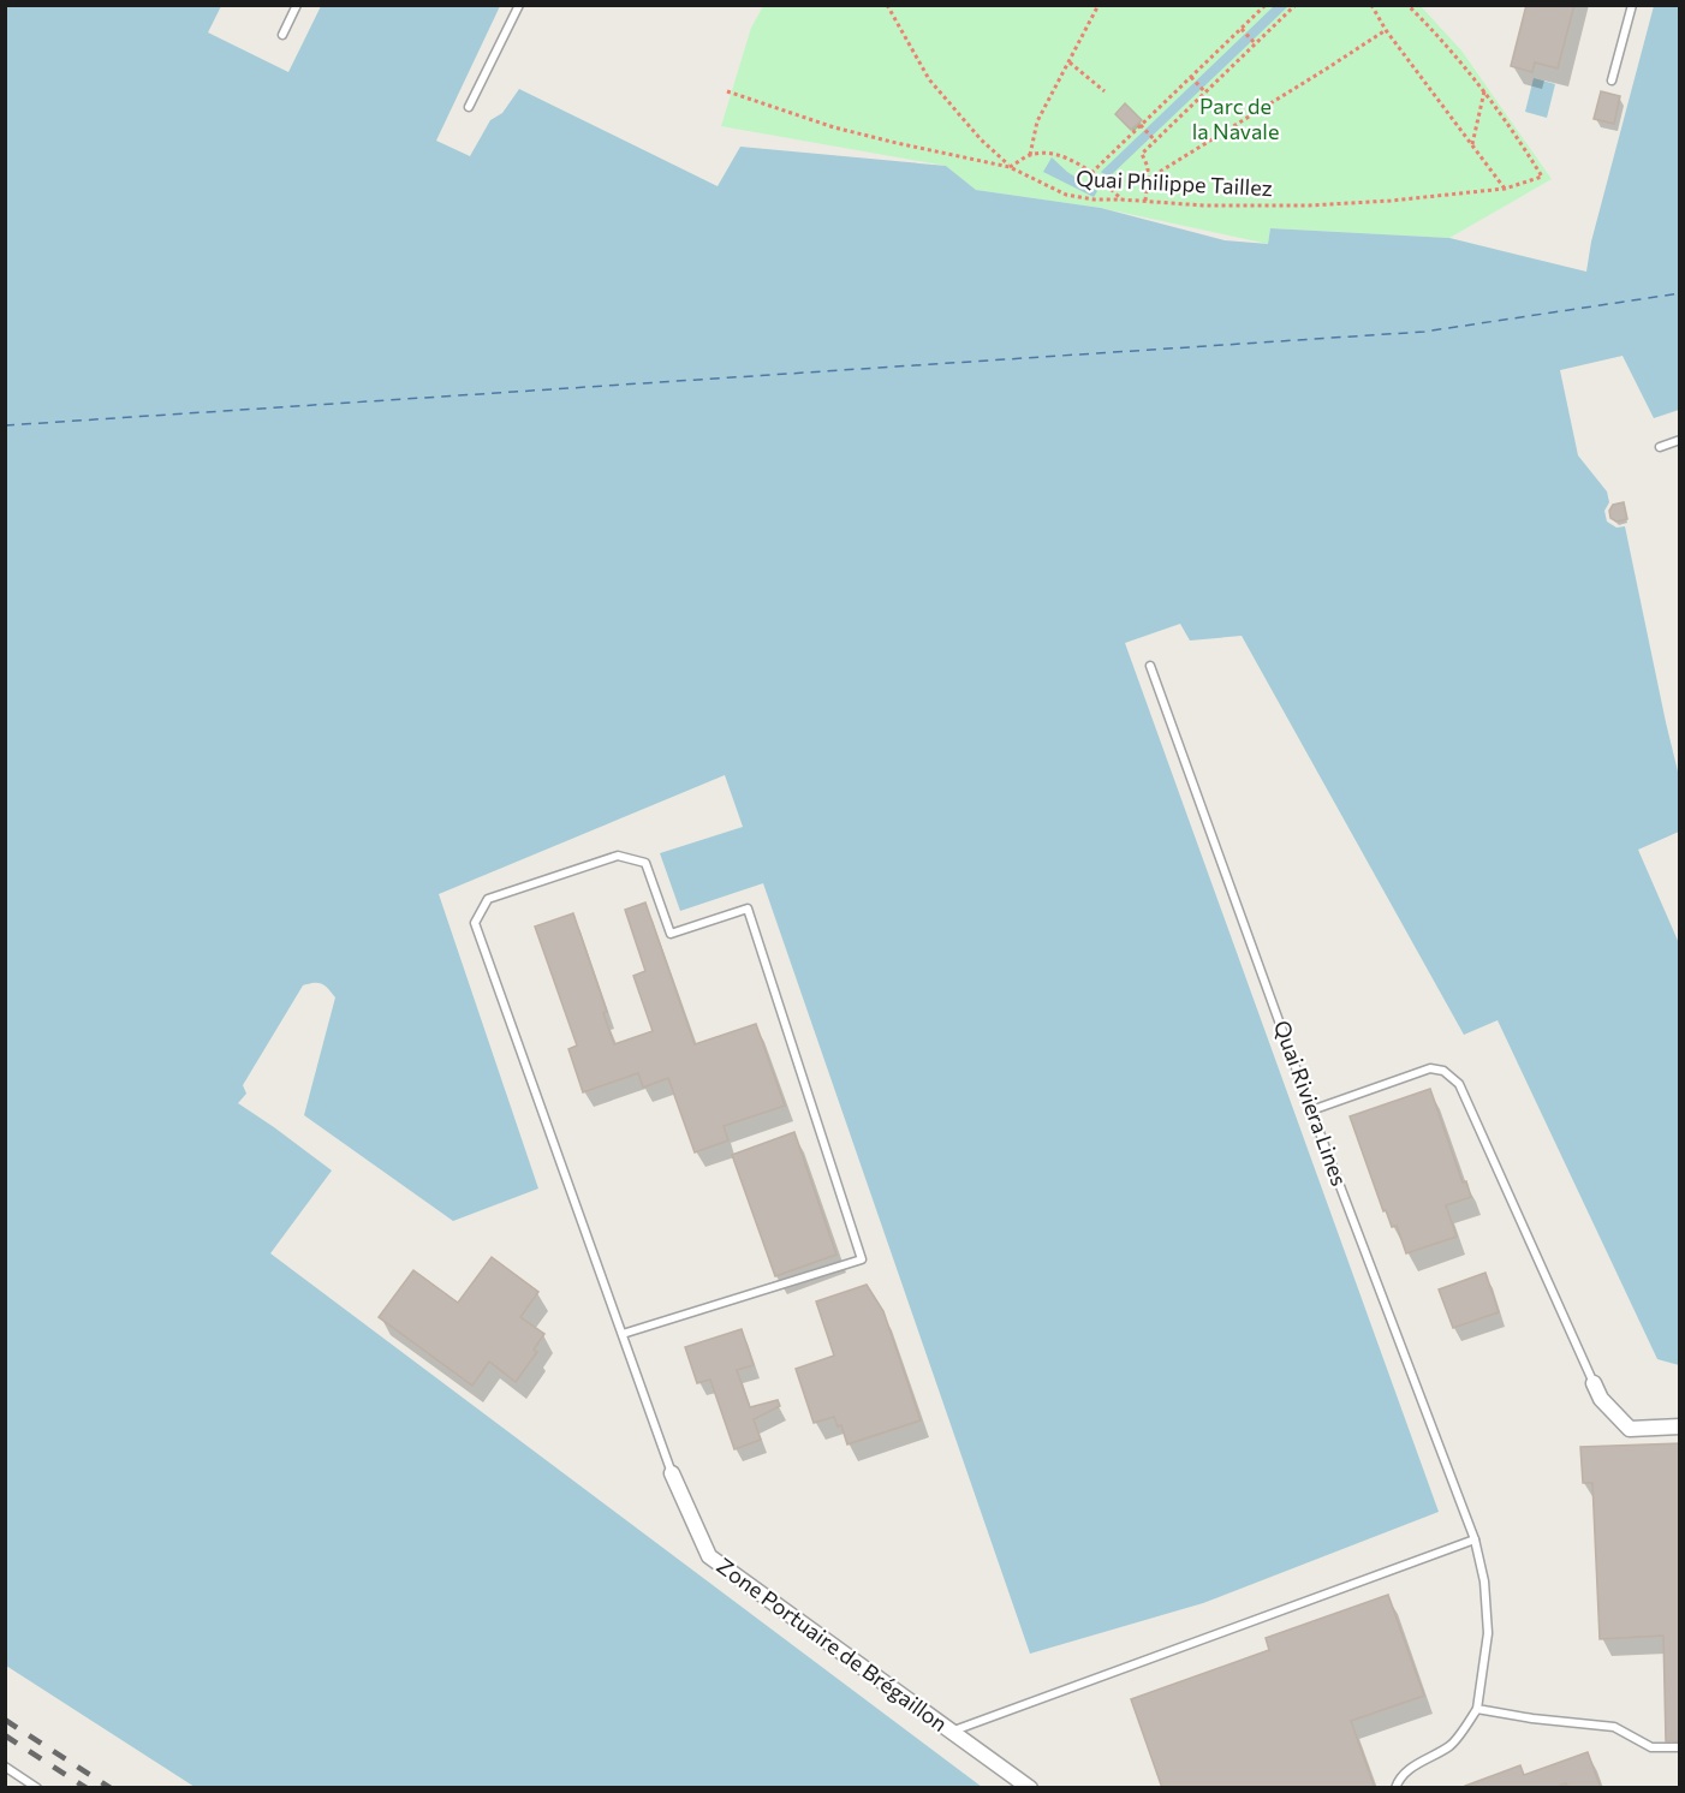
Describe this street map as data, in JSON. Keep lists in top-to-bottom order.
{
  "streets": {
    "street": ["Zone Portuaire de Brégaillon"],
    "lane": ["Quai Riviera Lines"],
    "path": ["Quai Philippe Taillez"]
  },
  "parks": ["Parc de la Navale"]
}
